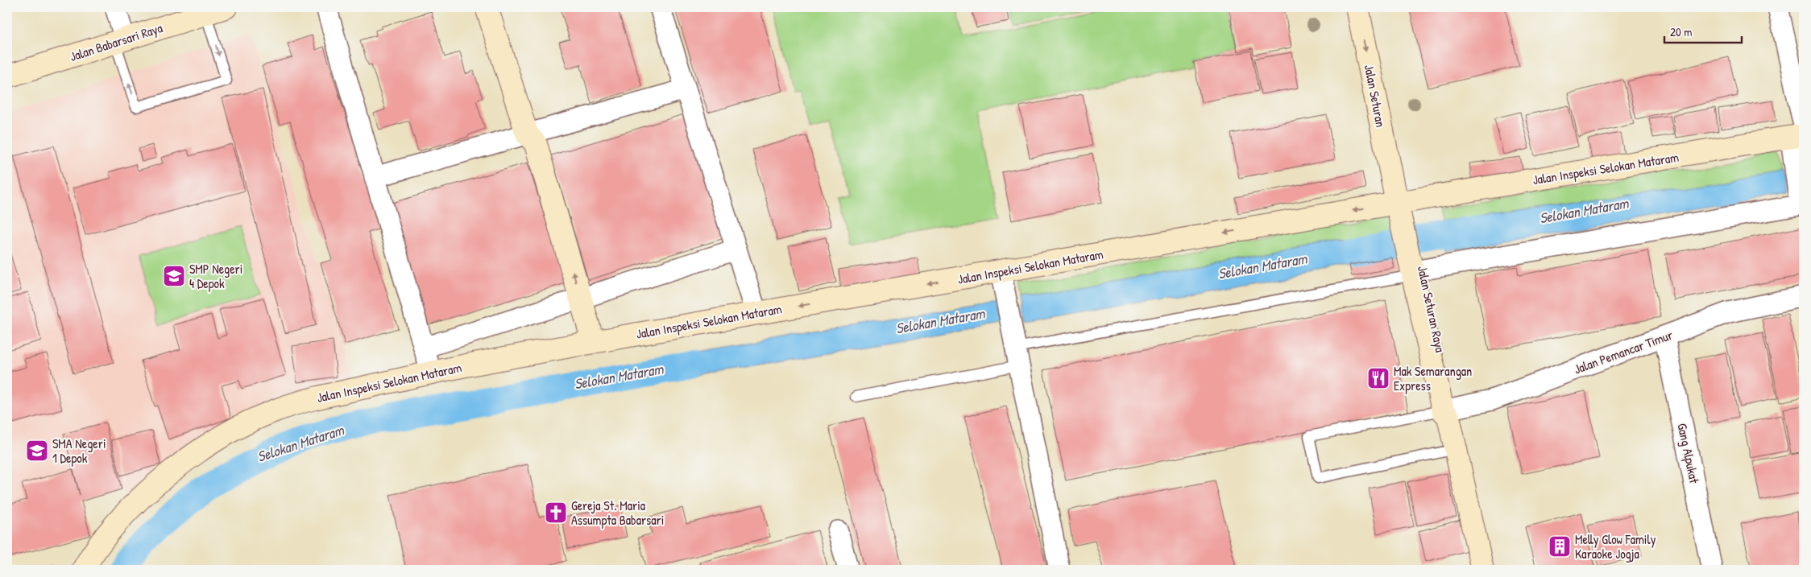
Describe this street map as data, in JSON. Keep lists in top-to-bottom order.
{
  "streets": {
    "street": [
      "Jalan Babarsari Raya",
      "Jalan Seturan",
      "Jalan Inspeksi Selokan Mataram",
      "Jalan Seturan Raya",
      "Jalan Pemancar Timur",
      "Gang Alpukat"
    ]
  },
  "crossings": [
    ["Jalan Seturan", "Jalan Inspeksi Selokan Mataram"],
    ["Jalan Seturan", "Jalan Seturan Raya"],
    ["Jalan Inspeksi Selokan Mataram", "Jalan Seturan Raya"],
    ["Jalan Seturan Raya", "Jalan Pemancar Timur"],
    ["Jalan Pemancar Timur", "Gang Alpukat"]
  ],
  "one_way": ["Jalan Seturan", "Jalan Inspeksi Selokan Mataram"],
  "water": ["Selokan Mataram"],
  "places": {
    "school or university": ["SMP Negeri 4 Depok", "SMA Negeri 1 Depok"],
    "restaurant": ["Mak Semarangan Express"],
    "church": ["Gereja St. Maria Assumpta Babarsari"],
    "building": ["Melly Glow Family Karaoke Jogja"]
  },
  "scale_bar": "20 m"
}
